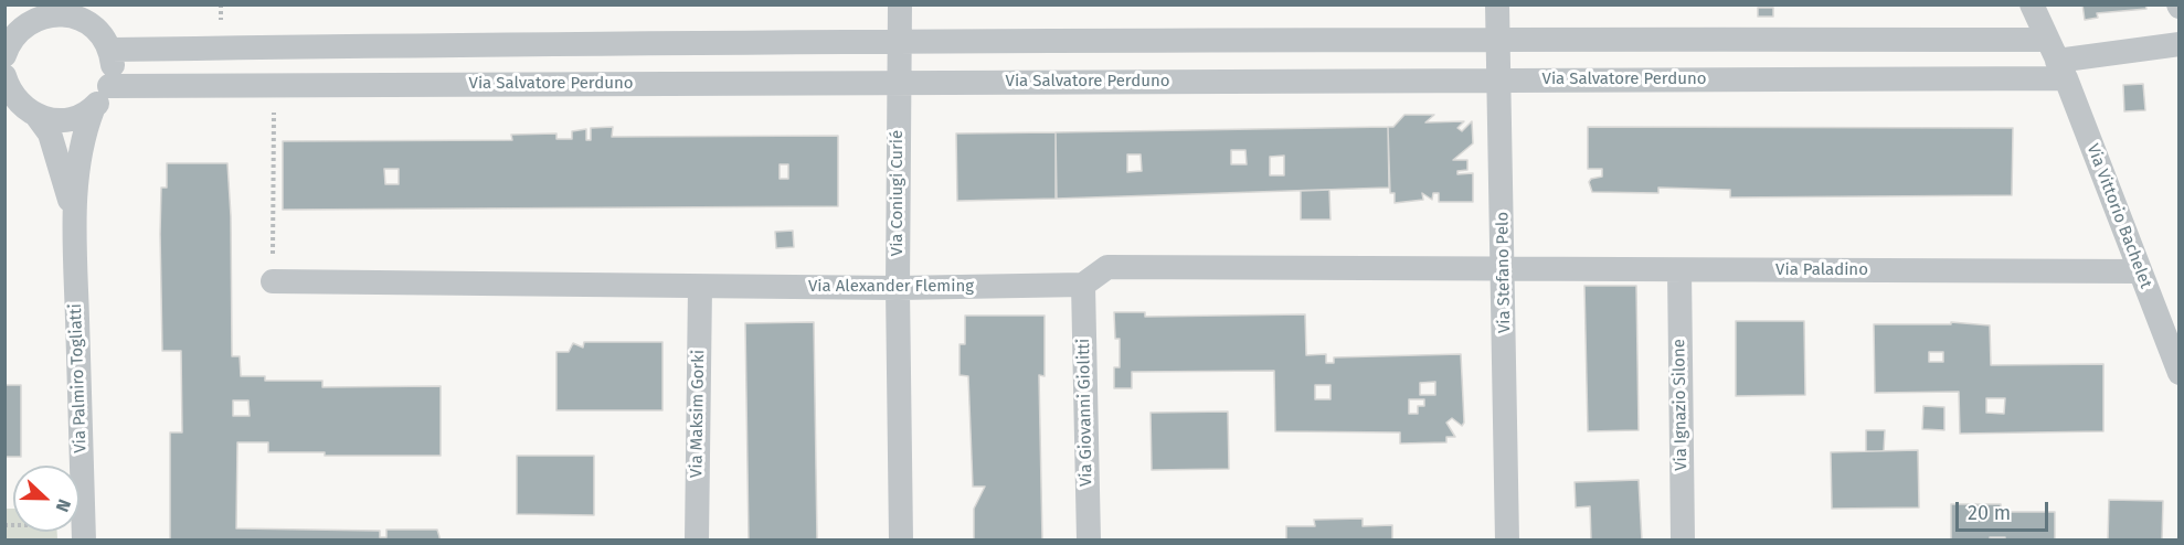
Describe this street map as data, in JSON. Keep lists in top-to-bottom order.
{
  "streets": {
    "street": [
      "Via Salvatore Perduno",
      "Via Coniugi Curié",
      "Via Vittorio Bachelet",
      "Via Paladino",
      "Via Stefano Pelo",
      "Via Alexander Fleming",
      "Via Palmiro Togliatti",
      "Via Ignazio Silone",
      "Via Giovanni Giolitti",
      "Via Maksim Gorki"
    ]
  },
  "crossings": [
    ["Via Salvatore Perduno", "Via Coniugi Curié"],
    ["Via Salvatore Perduno", "Via Vittorio Bachelet"],
    ["Via Salvatore Perduno", "Via Stefano Pelo"],
    ["Via Salvatore Perduno", "Via Palmiro Togliatti"],
    ["Via Coniugi Curié", "Via Alexander Fleming"],
    ["Via Vittorio Bachelet", "Via Paladino"],
    ["Via Paladino", "Via Stefano Pelo"],
    ["Via Paladino", "Via Ignazio Silone"],
    ["Via Alexander Fleming", "Via Giovanni Giolitti"],
    ["Via Alexander Fleming", "Via Maksim Gorki"]
  ],
  "scale_bar": "20 m",
  "north": "right"
}
